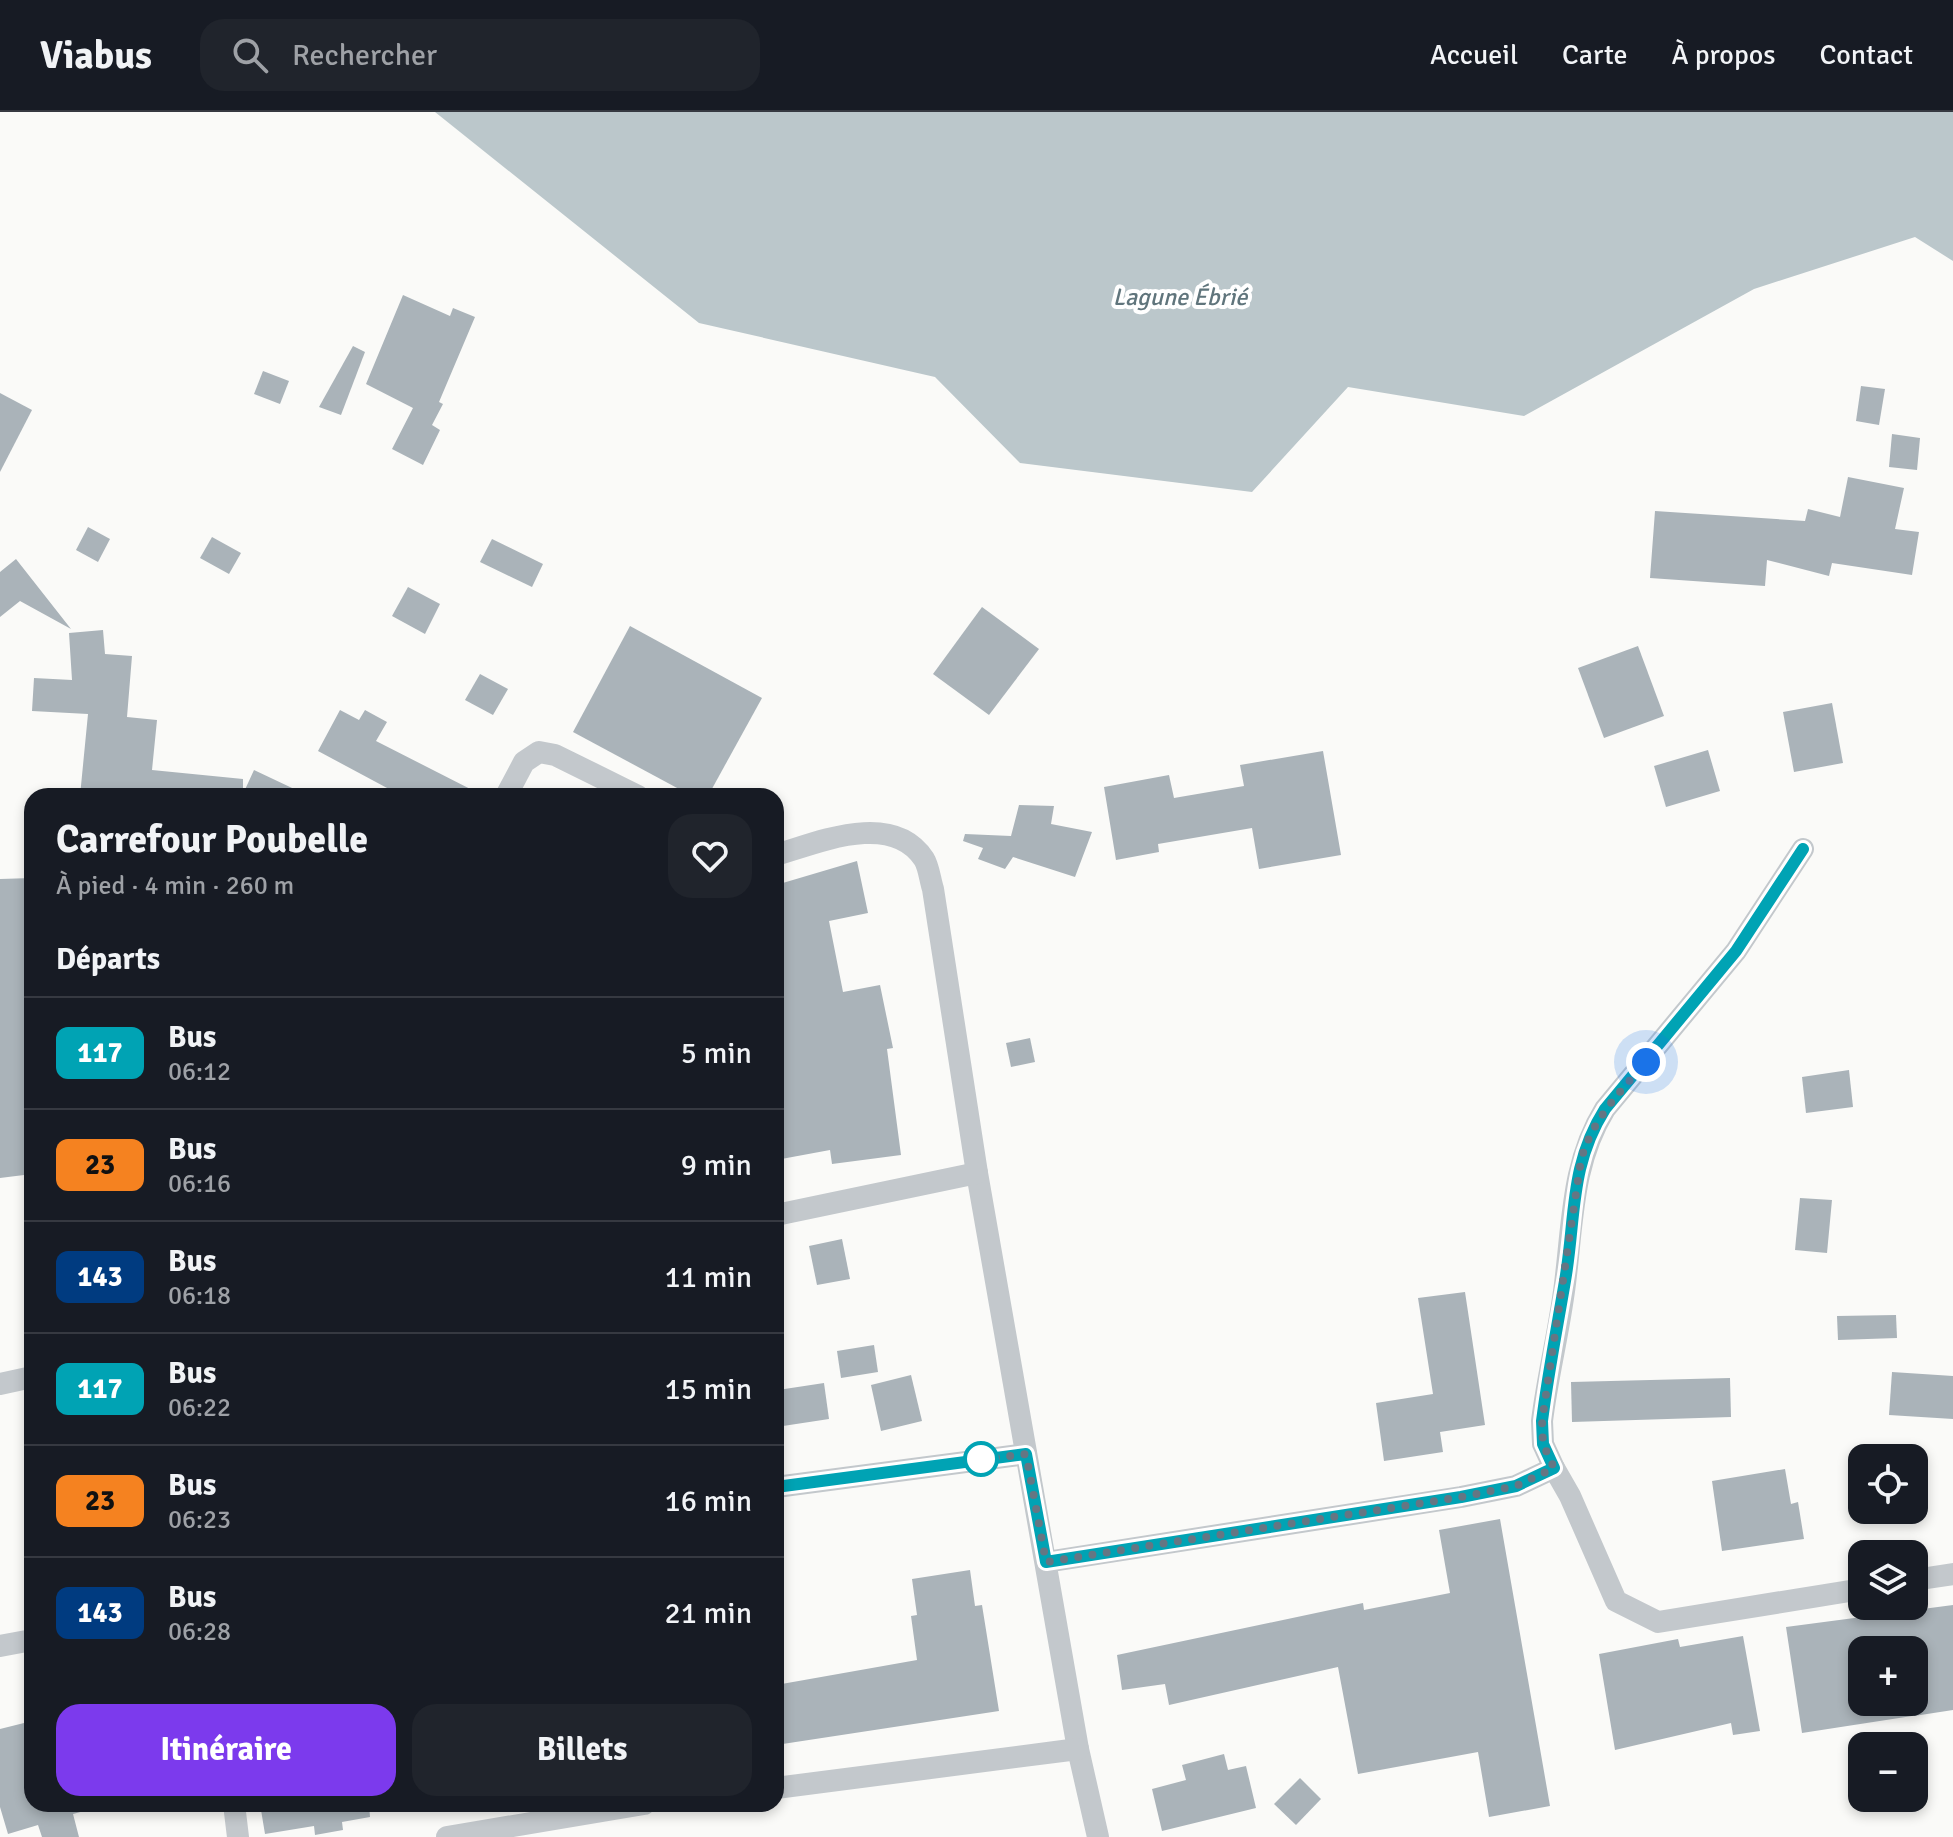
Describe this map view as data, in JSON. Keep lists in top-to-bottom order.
{
  "water": ["Lagune Ébrié"],
  "lines": ["bus line 117"],
  "page": {
    "header": "Viabus",
    "search": "Rechercher",
    "nav": [
      "Accueil",
      "Carte",
      "À propos",
      "Contact"
    ],
    "heading": [
      ["Carrefour Poubelle", "À pied · 4 min · 260 m"],
      "Départs"
    ],
    "list": [
      {
        "mark": "117",
        "name": "Bus",
        "note": "06:12",
        "value": "5 min"
      },
      {
        "mark": "23",
        "name": "Bus",
        "note": "06:16",
        "value": "9 min"
      },
      {
        "mark": "143",
        "name": "Bus",
        "note": "06:18",
        "value": "11 min"
      },
      {
        "mark": "117",
        "name": "Bus",
        "note": "06:22",
        "value": "15 min"
      },
      {
        "mark": "23",
        "name": "Bus",
        "note": "06:23",
        "value": "16 min"
      },
      {
        "mark": "143",
        "name": "Bus",
        "note": "06:28",
        "value": "21 min"
      }
    ],
    "map_buttons": ["+", "−"],
    "buttons": ["Itinéraire", "Billets"]
  }
}
